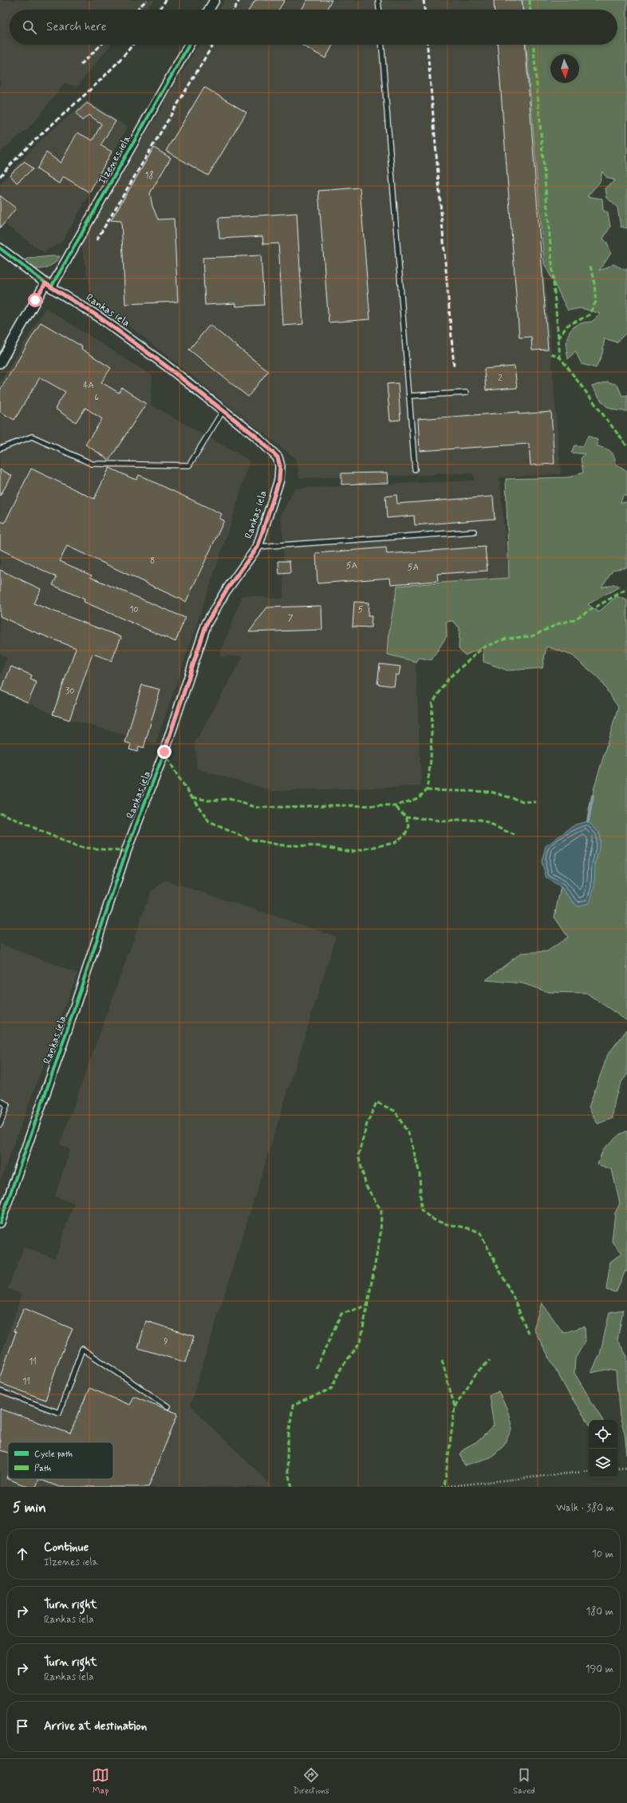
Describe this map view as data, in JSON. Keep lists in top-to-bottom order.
{
  "streets": {
    "street": ["Ilzenes iela", "Rankas iela"]
  },
  "crossings": [
    ["Ilzenes iela", "Rankas iela"]
  ],
  "house_numbers": [
    "18",
    "2",
    "4A",
    "6",
    "8",
    "5A",
    "5A",
    "10",
    "5",
    "7",
    "30",
    "9",
    "11",
    "11"
  ],
  "legend": ["Cycle path", "Path"],
  "north": "bottom",
  "page": {
    "search": "Search here",
    "heading": ["5 min", "Walk · 380 m"],
    "list": [
      ["Continue", "Ilzenes iela", "10 m"],
      ["Turn right", "Rankas iela", "180 m"],
      ["Turn right", "Rankas iela", "190 m"],
      "Arrive at destination"
    ],
    "nav": ["Map", "Directions", "Saved"]
  }
}
